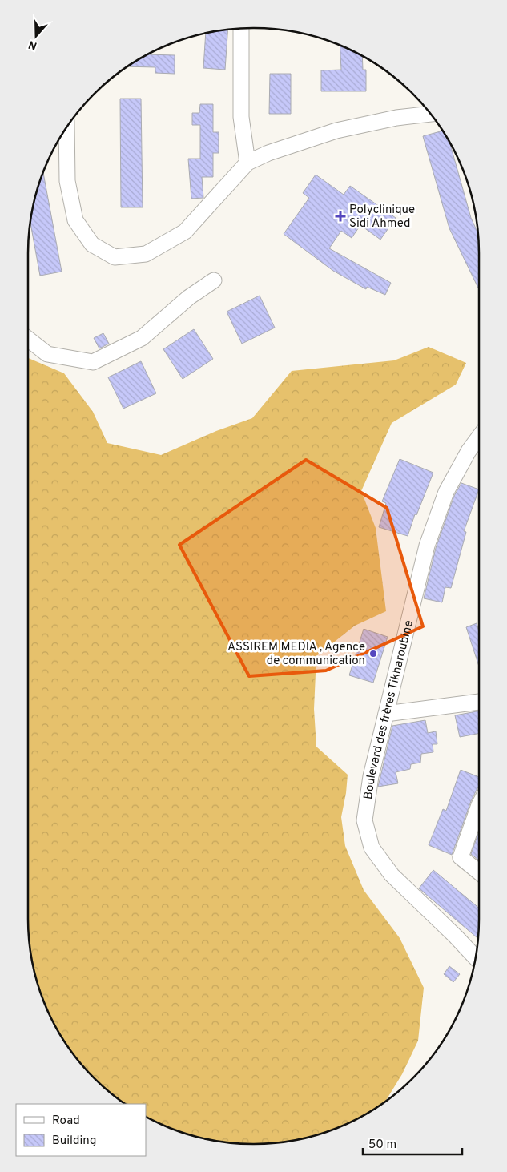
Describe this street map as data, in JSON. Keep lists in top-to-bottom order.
{
  "streets": {
    "street": ["Boulevard des frères Tikharoubine"]
  },
  "places": {
    "health": ["Polyclinique Sidi Ahmed"],
    "other": ["ASSIREM MEDIA , Agence de communication"]
  },
  "legend": ["Road", "Building"],
  "scale_bar": "50 m",
  "north": "bottom"
}
